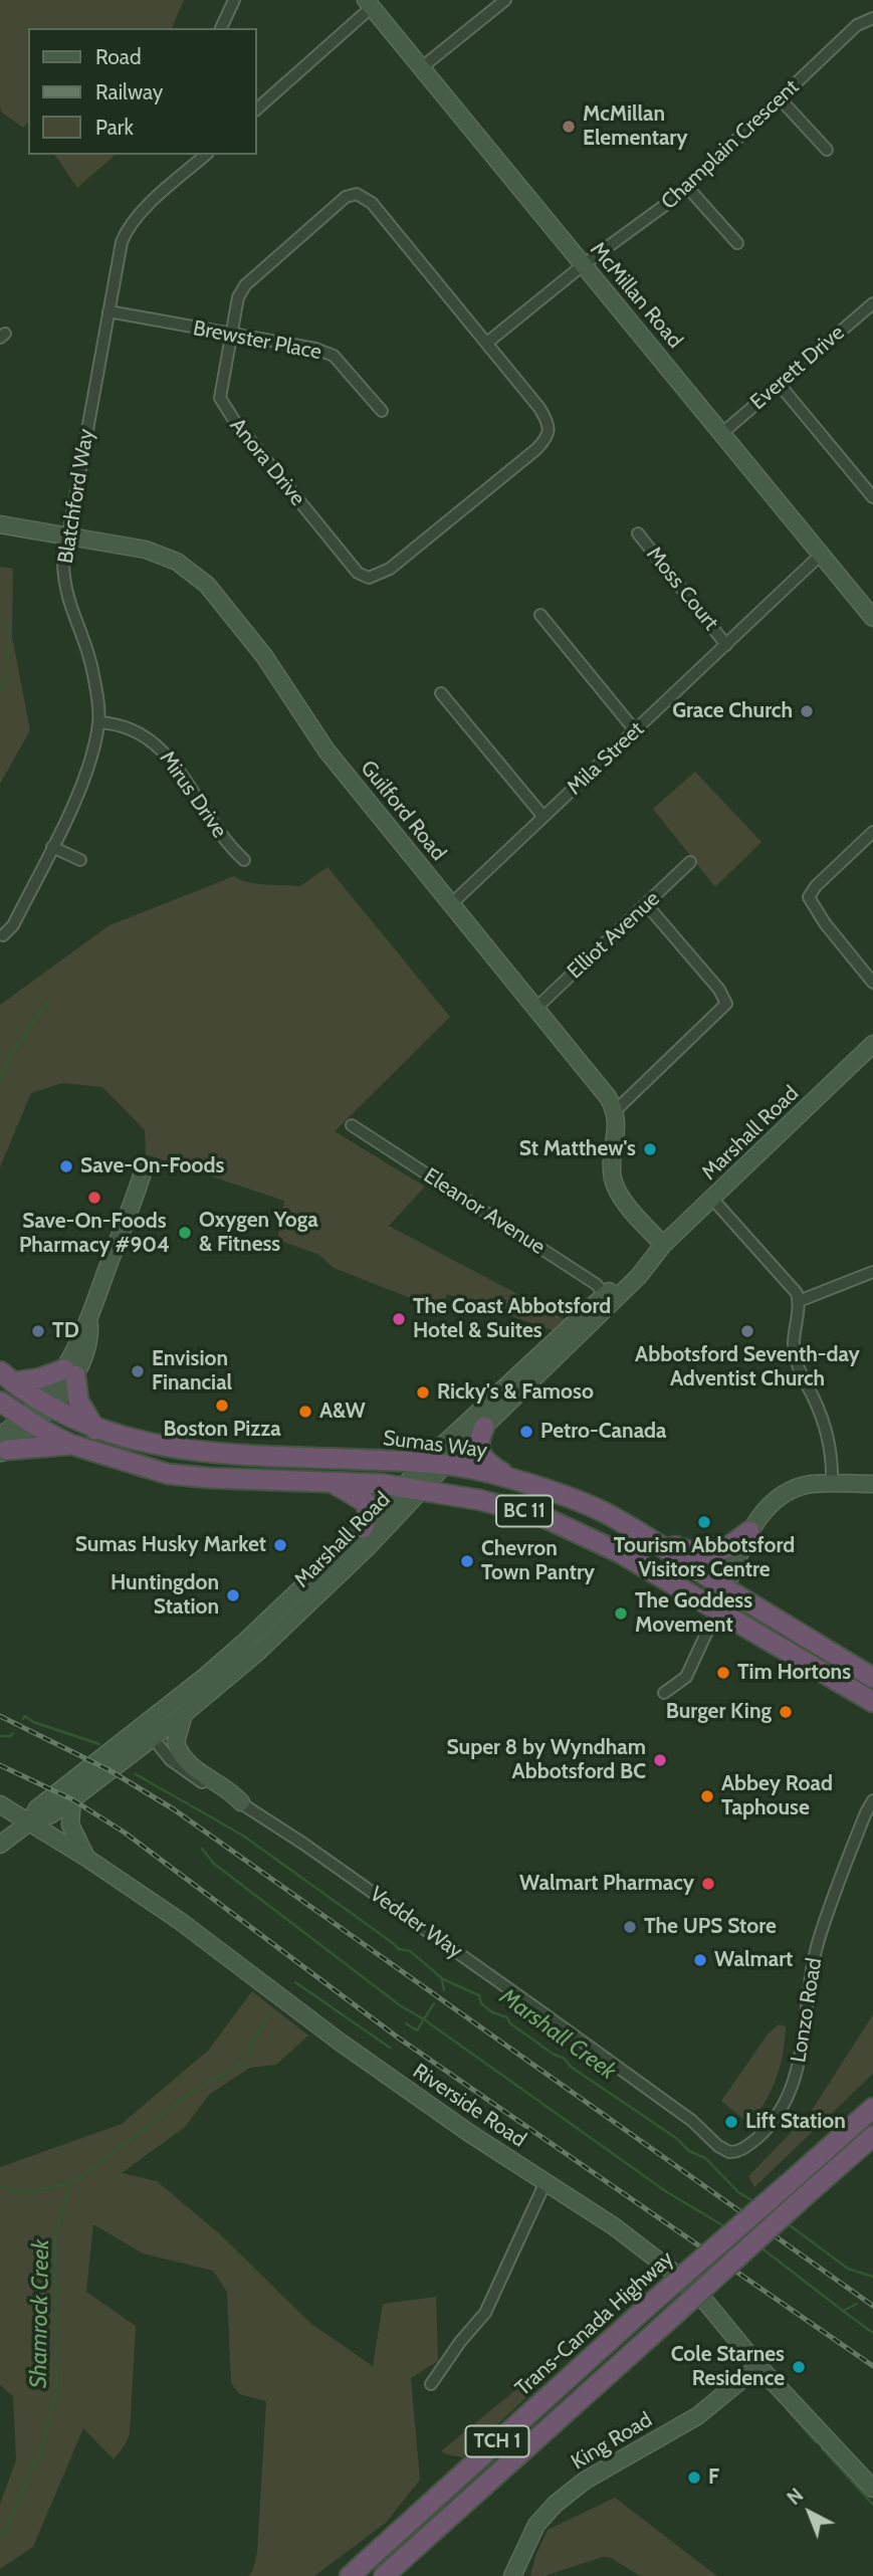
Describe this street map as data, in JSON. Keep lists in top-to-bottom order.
{
  "streets": {
    "highway": [
      "Sumas Way",
      "BC 11",
      "Trans-Canada Highway",
      "TCH 1"
    ],
    "street": [
      "Champlain Crescent",
      "McMillan Road",
      "Brewster Place",
      "Everett Drive",
      "Anora Drive",
      "Blatchford Way",
      "Moss Court",
      "Mila Street",
      "Mirus Drive",
      "Guilford Road",
      "Elliot Avenue",
      "Marshall Road",
      "Eleanor Avenue",
      "Vedder Way",
      "Lonzo Road",
      "Riverside Road",
      "King Road"
    ]
  },
  "crossings": [
    ["Champlain Crescent", "McMillan Road"],
    ["McMillan Road", "Everett Drive"],
    ["McMillan Road", "Mila Street"],
    ["Brewster Place", "Anora Drive"],
    ["Brewster Place", "Blatchford Way"],
    ["Blatchford Way", "Mirus Drive"],
    ["Blatchford Way", "Guilford Road"],
    ["Moss Court", "Mila Street"],
    ["Mila Street", "Guilford Road"],
    ["Guilford Road", "Elliot Avenue"],
    ["Marshall Road", "Eleanor Avenue"],
    ["Marshall Road", "Sumas Way"],
    ["Marshall Road", "Vedder Way"],
    ["Marshall Road", "Riverside Road"],
    ["Vedder Way", "Lonzo Road"],
    ["Riverside Road", "King Road"]
  ],
  "water": ["Marshall Creek", "Shamrock Creek"],
  "places": [
    "McMillan Elementary",
    "Grace Church",
    "St Matthew's",
    "Save-On-Foods",
    "Save-On-Foods Pharmacy #904",
    "Oxygen Yoga & Fitness",
    "The Coast Abbotsford Hotel & Suites",
    "TD",
    "Abbotsford Seventh-day Adventist Church",
    "Envision Financial",
    "Ricky's & Famoso",
    "Boston Pizza",
    "A&W",
    "Petro-Canada",
    "Tourism Abbotsford Visitors Centre",
    "Sumas Husky Market",
    "Chevron Town Pantry",
    "Huntingdon Station",
    "The Goddess Movement",
    "Tim Hortons",
    "Burger King",
    "Super 8 by Wyndham Abbotsford BC",
    "Abbey Road Taphouse",
    "Walmart Pharmacy",
    "The UPS Store",
    "Walmart",
    "Lift Station",
    "Cole Starnes Residence",
    "F"
  ],
  "legend": ["Road", "Railway", "Park"],
  "north": "top left"
}
